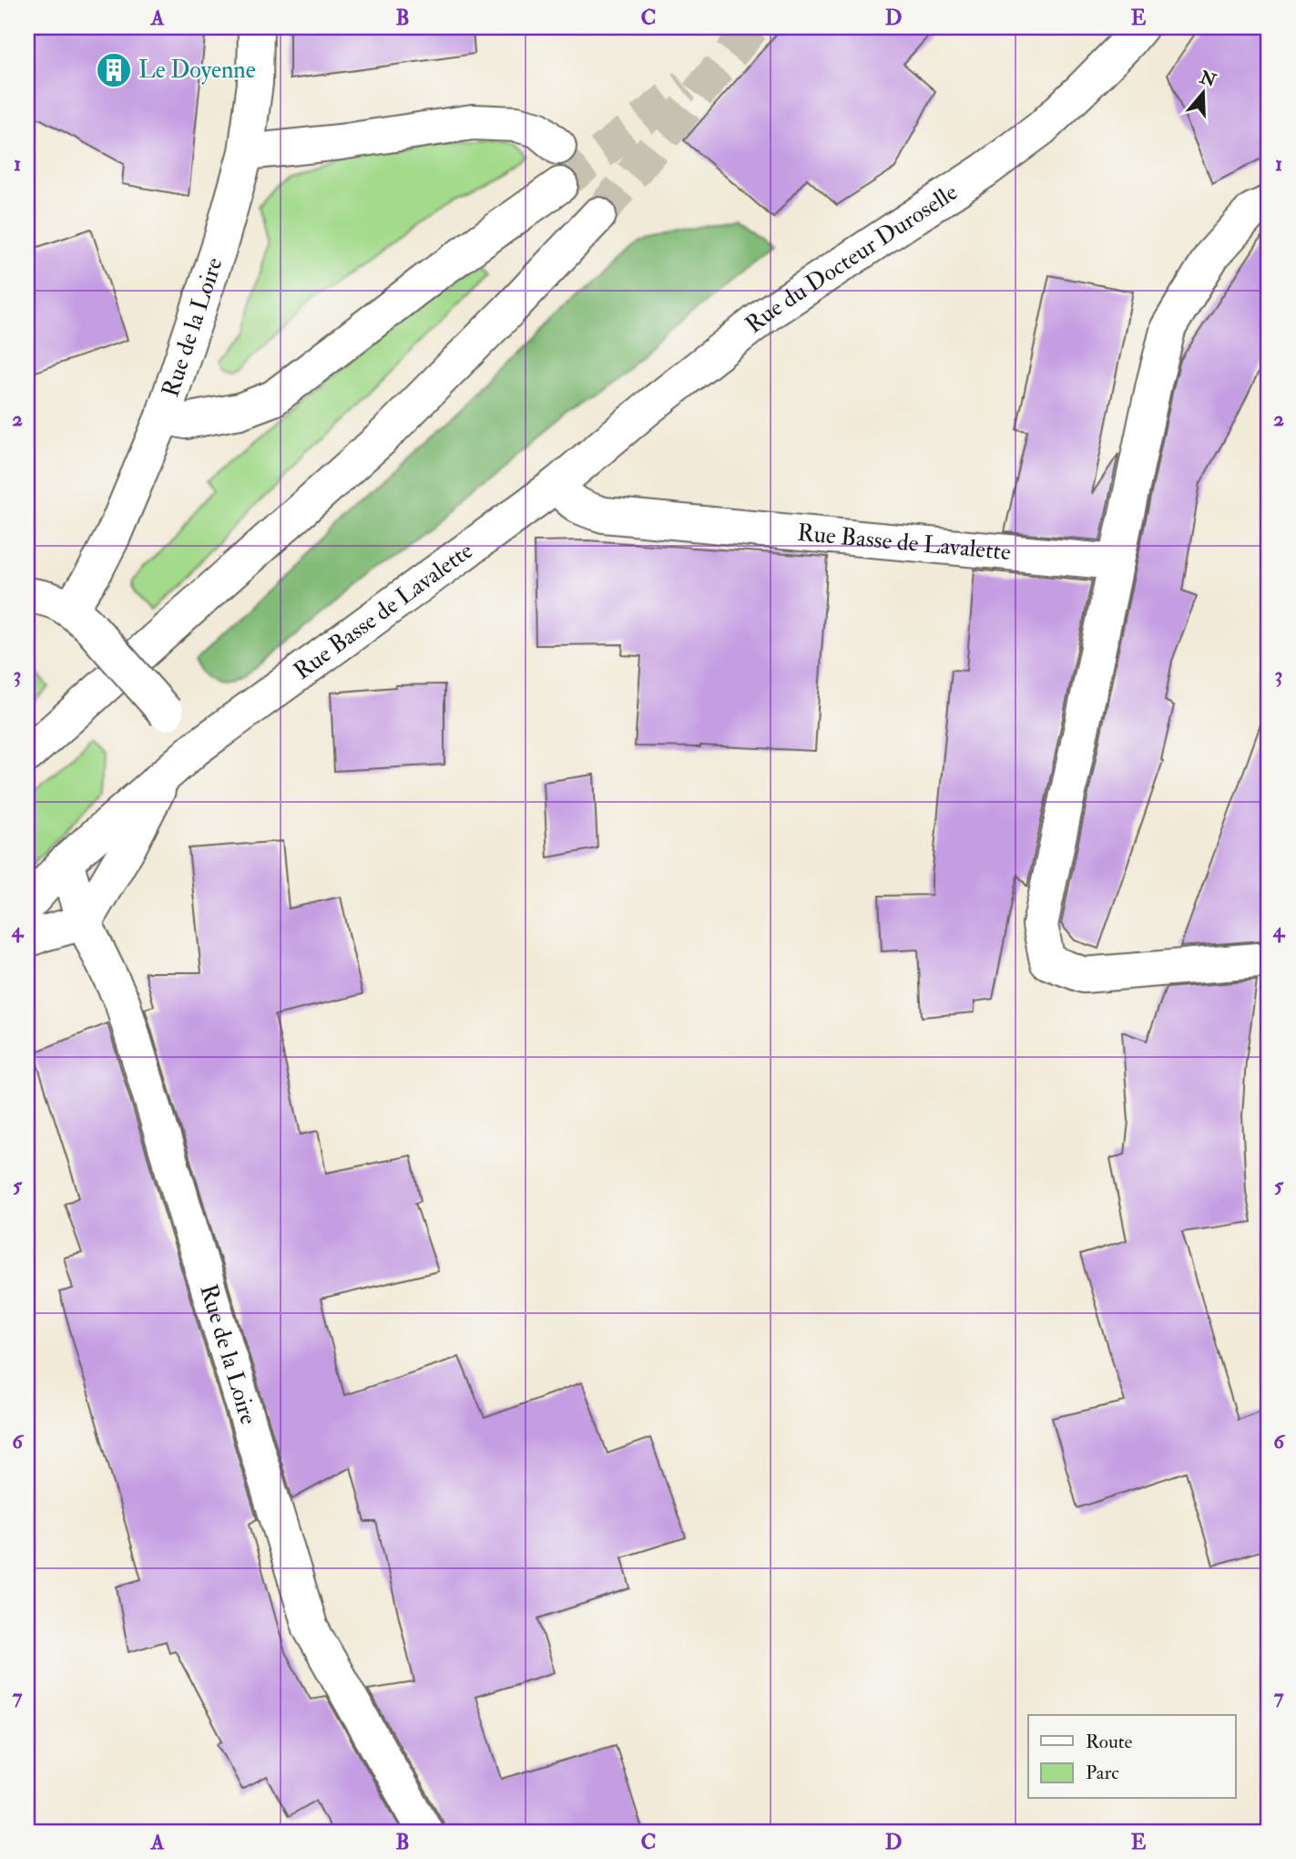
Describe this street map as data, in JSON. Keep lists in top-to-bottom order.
{
  "streets": {
    "street": ["Rue du Docteur Duroselle", "Rue de la Loire", "Rue Basse de Lavalette"]
  },
  "crossings": [
    ["Rue du Docteur Duroselle", "Rue Basse de Lavalette"],
    ["Rue de la Loire", "Rue Basse de Lavalette"]
  ],
  "places": {
    "building": ["Le Doyenne"]
  },
  "legend": ["Route", "Parc"],
  "north": "top",
  "grid": {
    "columns": [
      "A",
      "B",
      "C",
      "D",
      "E"
    ],
    "rows": [
      "1",
      "2",
      "3",
      "4",
      "5",
      "6",
      "7"
    ]
  }
}
